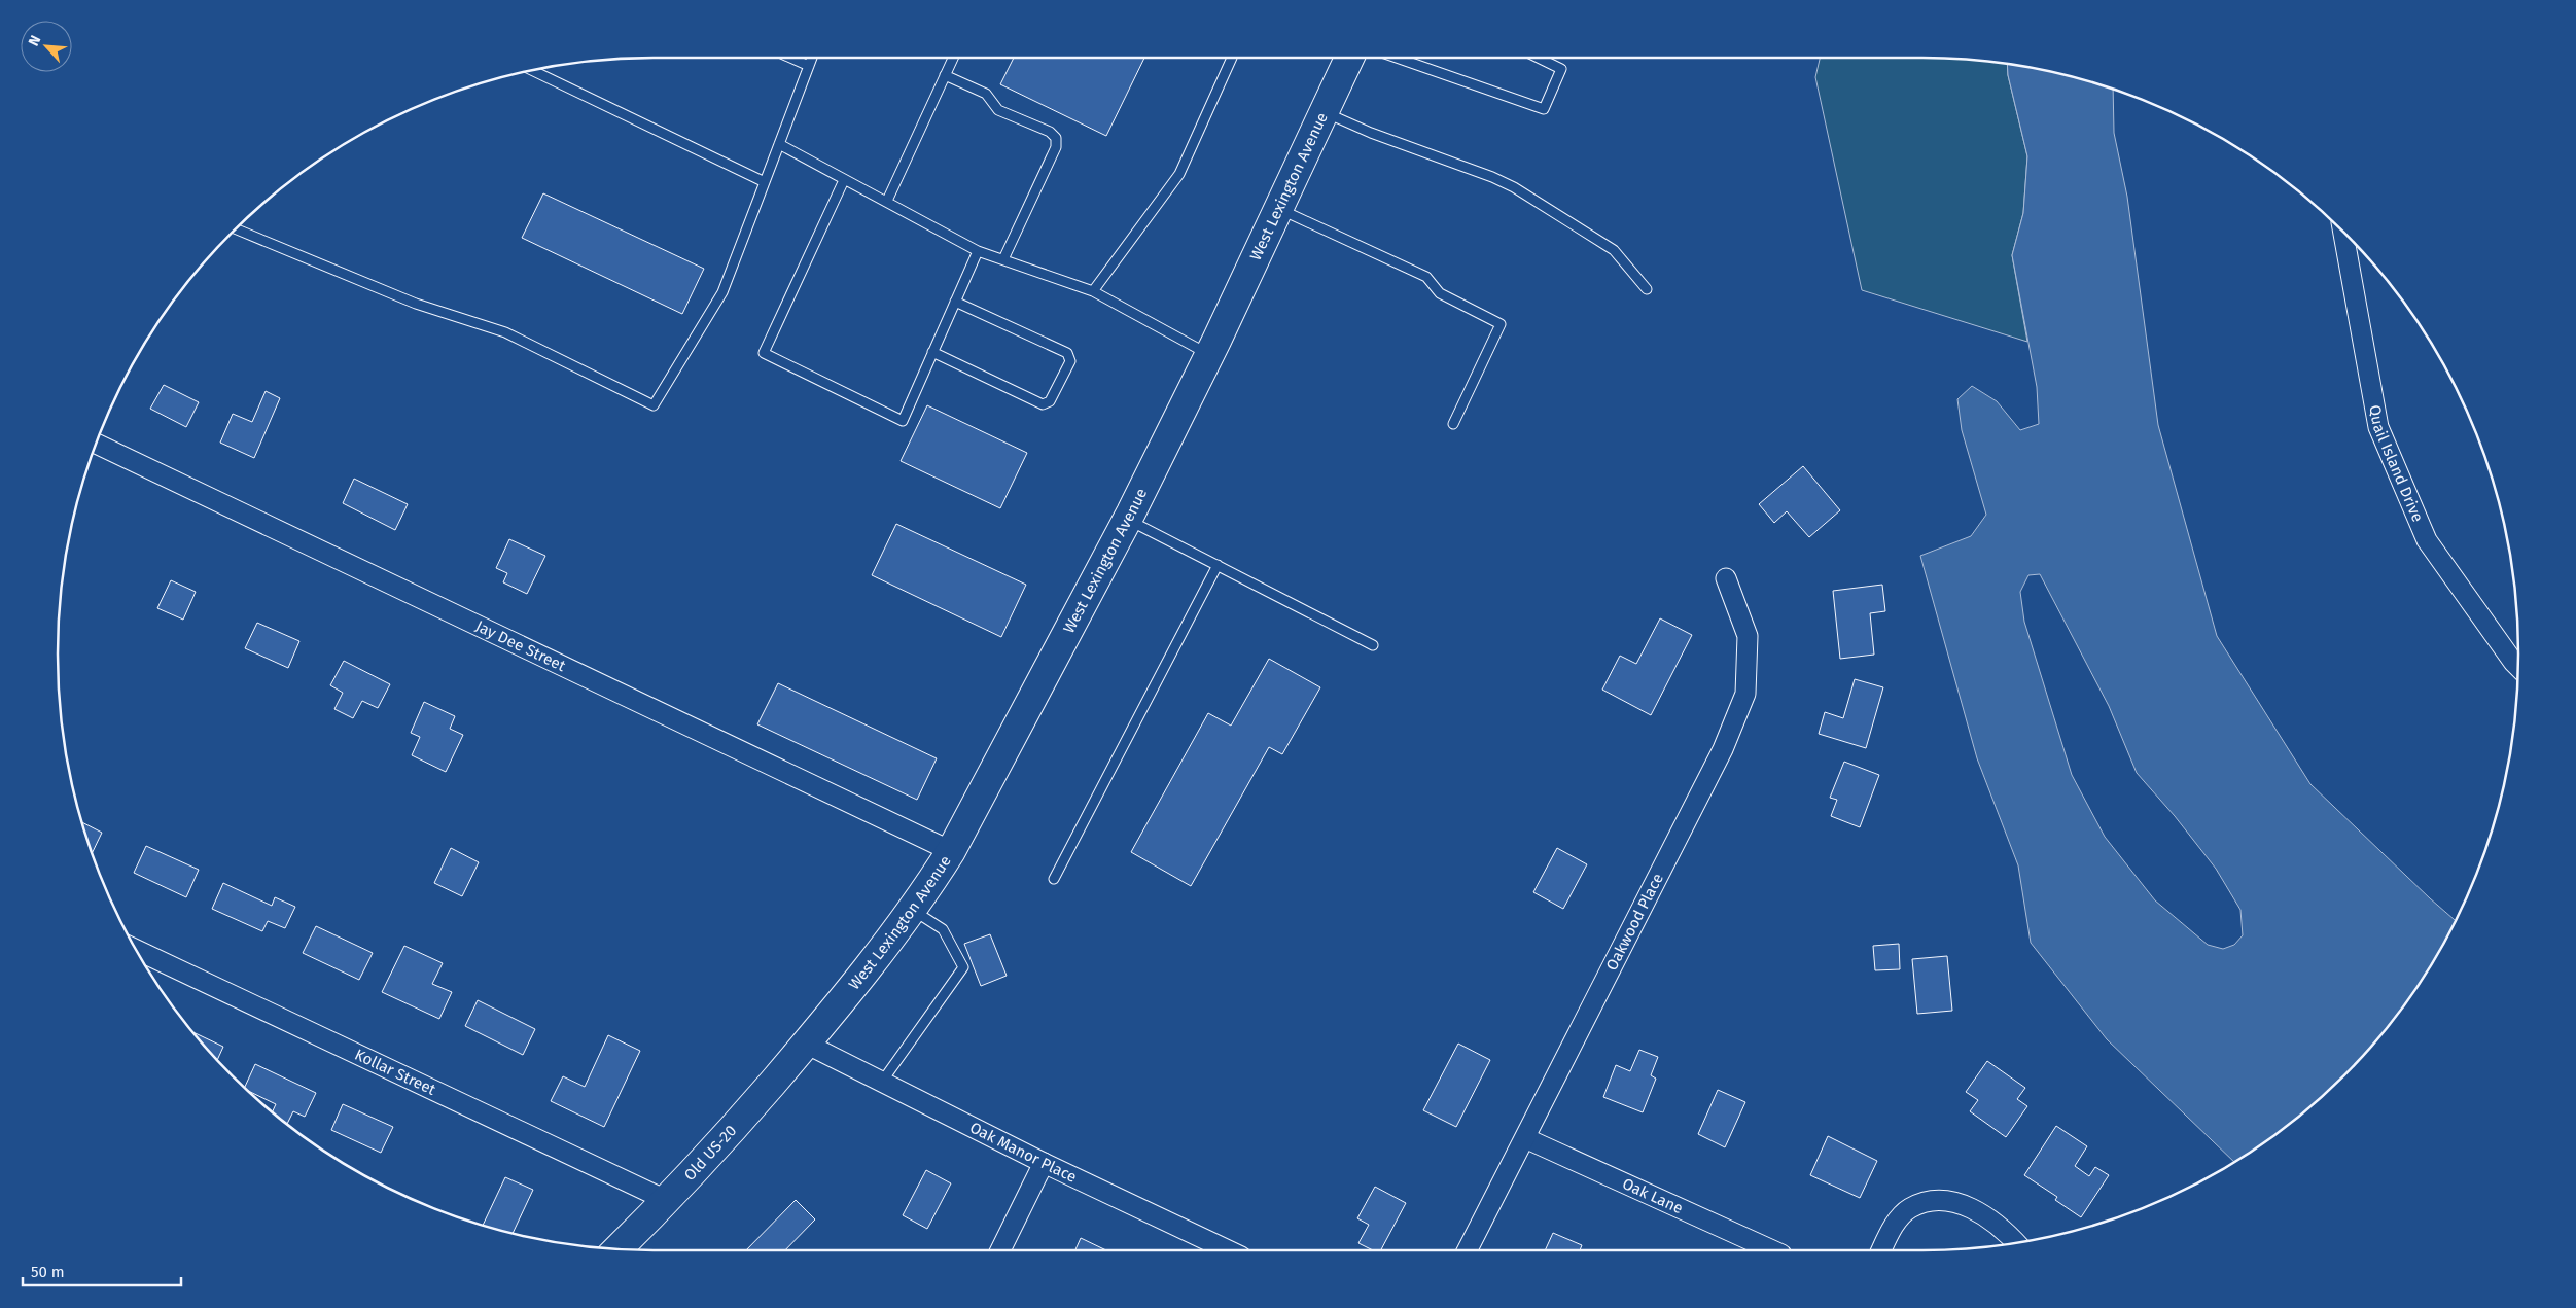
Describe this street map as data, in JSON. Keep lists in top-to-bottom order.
{
  "streets": {
    "main road": ["West Lexington Avenue", "Old US-20"],
    "street": [
      "Quail Island Drive",
      "Jay Dee Street",
      "Oakwood Place",
      "Kollar Street",
      "Oak Manor Place",
      "Oak Lane"
    ]
  },
  "crossings": [
    ["West Lexington Avenue", "Jay Dee Street"],
    ["West Lexington Avenue", "Oak Manor Place"],
    ["West Lexington Avenue", "Old US-20"],
    ["Oakwood Place", "Oak Lane"],
    ["Kollar Street", "Old US-20"],
    ["Oak Manor Place", "Old US-20"]
  ],
  "scale_bar": "50 m",
  "north": "top left"
}
